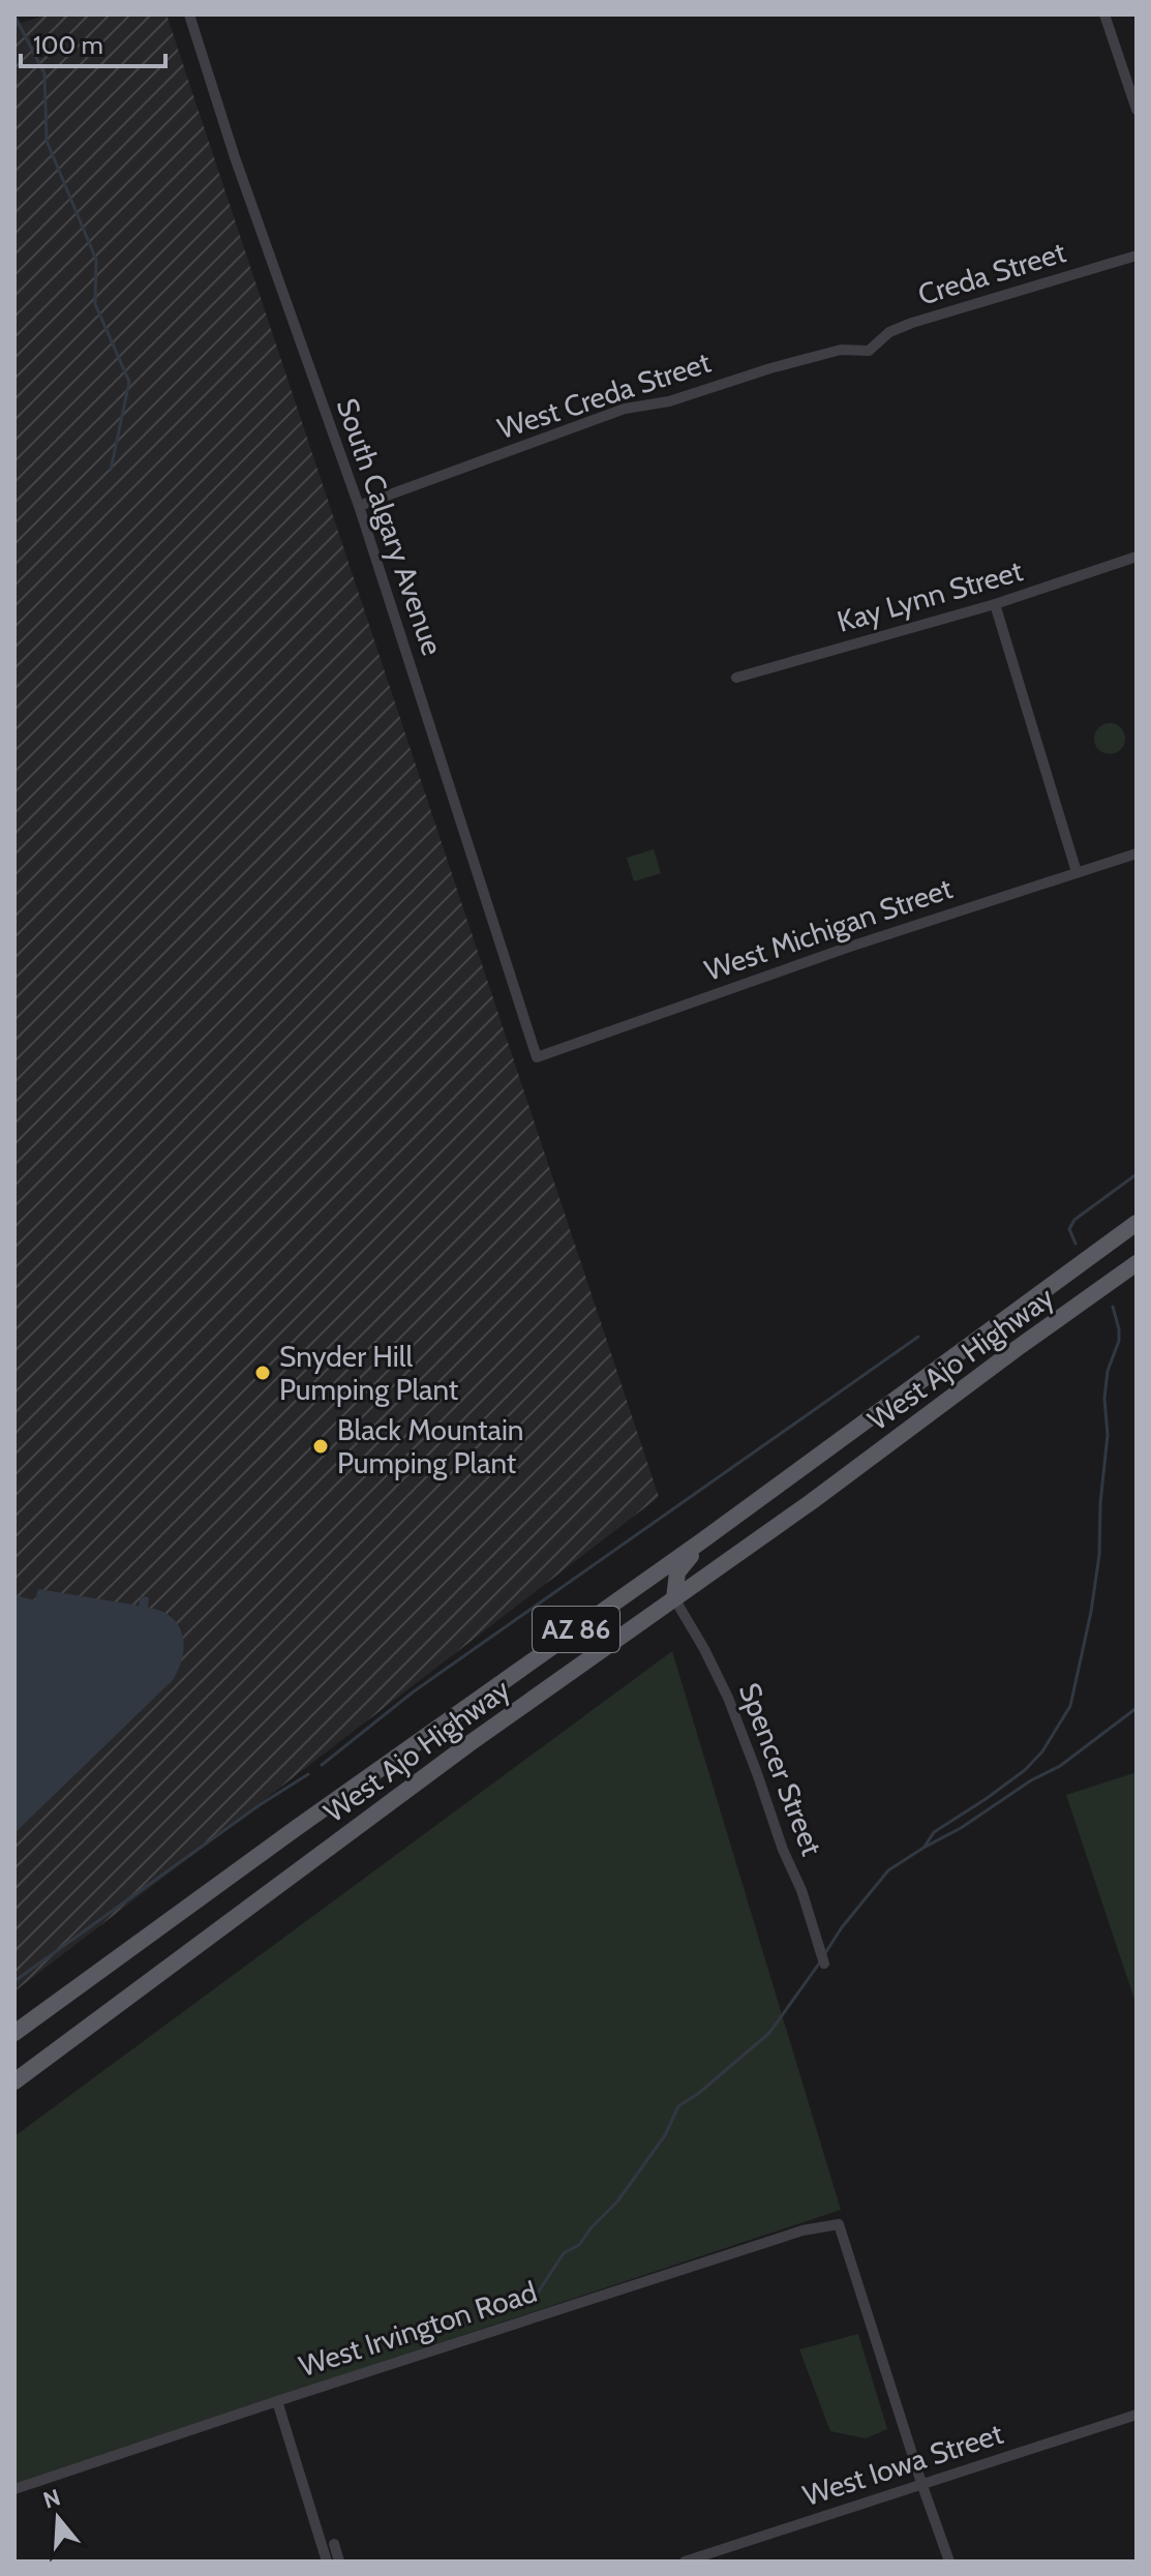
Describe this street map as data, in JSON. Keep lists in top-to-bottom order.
{
  "streets": {
    "main road": ["West Ajo Highway", "AZ 86"],
    "street": [
      "Creda Street",
      "West Creda Street",
      "South Calgary Avenue",
      "Kay Lynn Street",
      "West Michigan Street",
      "Spencer Street",
      "West Irvington Road",
      "West Iowa Street"
    ]
  },
  "crossings": [
    ["Creda Street", "West Creda Street"],
    ["West Creda Street", "South Calgary Avenue"],
    ["South Calgary Avenue", "West Michigan Street"],
    ["West Ajo Highway", "Spencer Street"],
    ["West Irvington Road", "West Iowa Street"]
  ],
  "places": ["Snyder Hill Pumping Plant", "Black Mountain Pumping Plant"],
  "scale_bar": "100 m",
  "north": "top"
}
